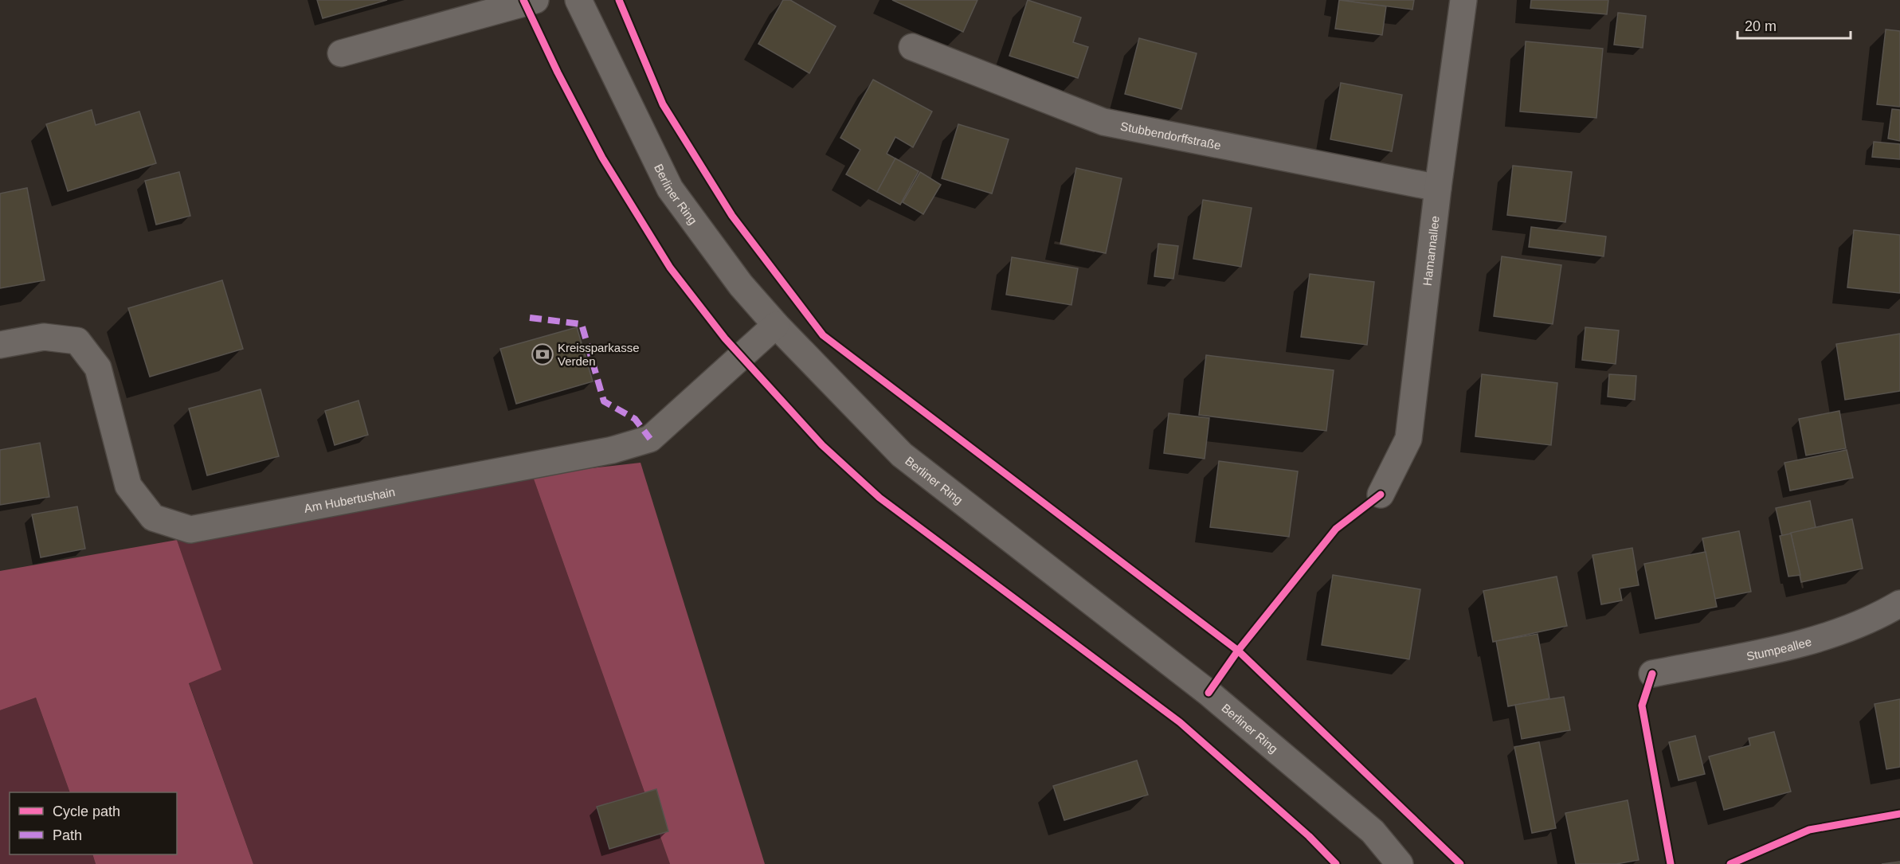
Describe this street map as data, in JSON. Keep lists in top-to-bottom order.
{
  "streets": {
    "street": [
      "Stubbendorffstraße",
      "Berliner Ring",
      "Hamannallee",
      "Am Hubertushain",
      "Stumpeallee"
    ]
  },
  "crossings": [
    ["Stubbendorffstraße", "Hamannallee"],
    ["Berliner Ring", "Am Hubertushain"]
  ],
  "places": {
    "bank": ["Kreissparkasse Verden"]
  },
  "legend": ["Cycle path", "Path"],
  "scale_bar": "20 m"
}
